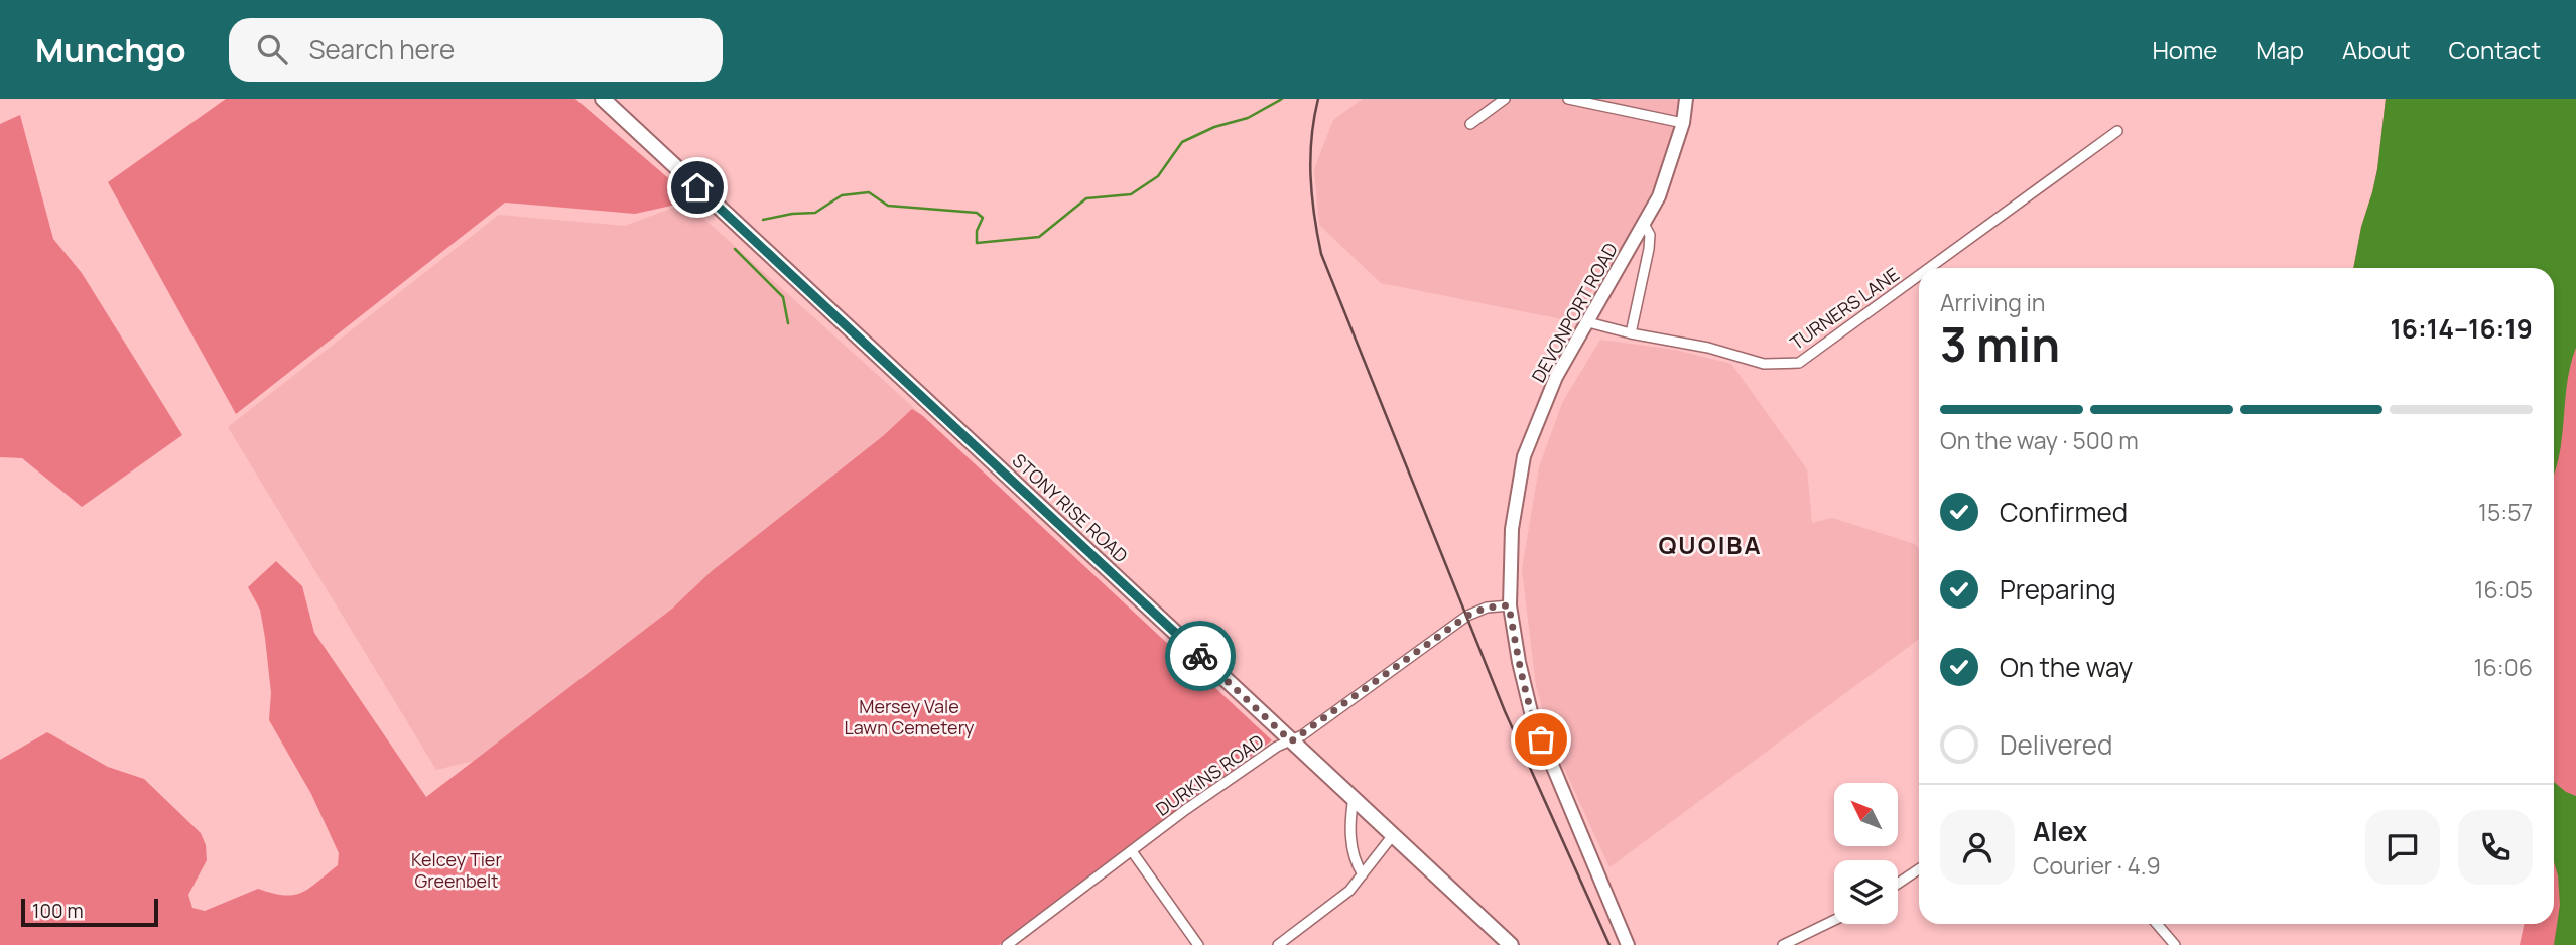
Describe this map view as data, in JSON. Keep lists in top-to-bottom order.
{
  "streets": {
    "main road": ["DEVONPORT ROAD", "STONY RISE ROAD"],
    "street": ["TURNERS LANE", "DURKINS ROAD"]
  },
  "crossings": [
    ["TURNERS LANE", "DEVONPORT ROAD"],
    ["DEVONPORT ROAD", "DURKINS ROAD"],
    ["STONY RISE ROAD", "DURKINS ROAD"]
  ],
  "districts": ["QUOIBA"],
  "parks": ["Mersey Vale Lawn Cemetery", "Kelcey Tier Greenbelt"],
  "scale_bar": "100 m",
  "north": "top left",
  "page": {
    "header": "Munchgo",
    "search": "Search here",
    "nav": [
      "Home",
      "Map",
      "About",
      "Contact"
    ],
    "heading": ["3 min", "Arriving in", "16:14–16:19"],
    "panel": ["Alex", "Courier · 4.9"],
    "bar": "On the way · 500 m",
    "list": [
      ["Confirmed", "15:57"],
      ["Preparing", "16:05"],
      ["On the way", "16:06"],
      "Delivered"
    ],
    "scale": "100 m"
  }
}
